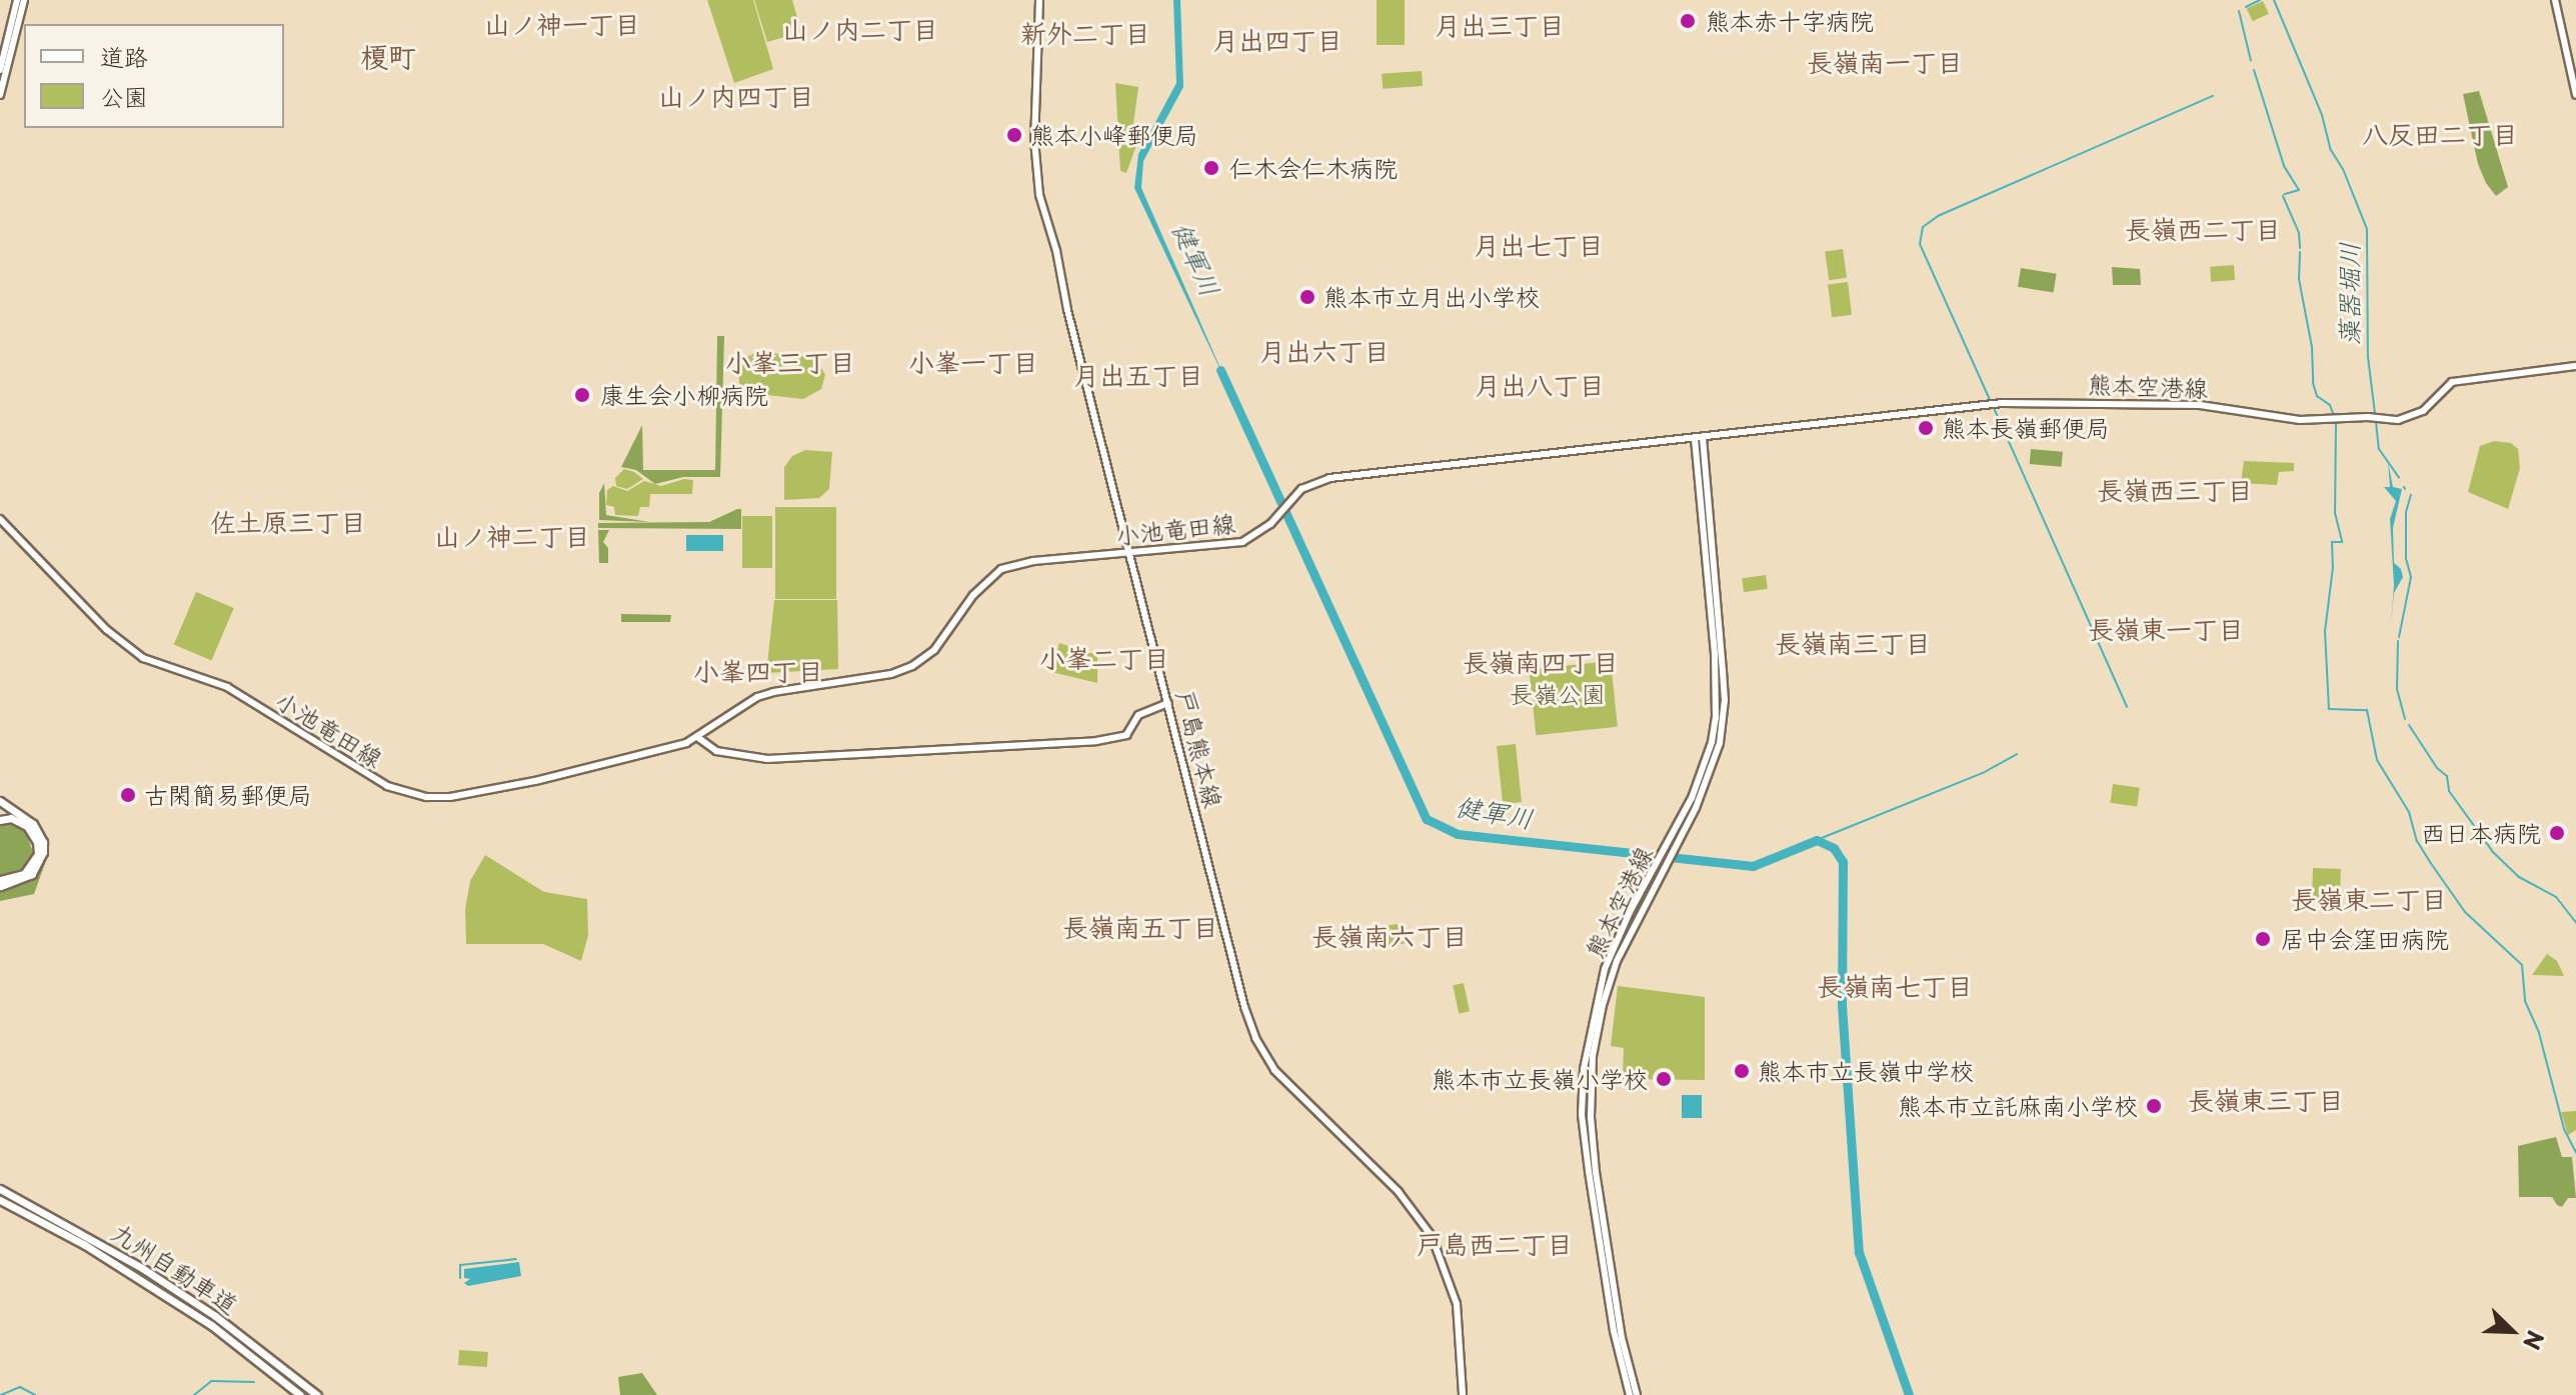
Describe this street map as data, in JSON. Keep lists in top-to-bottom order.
{
  "streets": {
    "highway": ["九州自動車道"],
    "main road": ["熊本空港線", "小池竜田線", "戸島熊本線"]
  },
  "crossings": [
    ["熊本空港線", "小池竜田線"],
    ["小池竜田線", "戸島熊本線"]
  ],
  "districts": [
    "山ノ神一丁目",
    "月出三丁目",
    "山ノ内二丁目",
    "新外二丁目",
    "月出四丁目",
    "榎町",
    "長嶺南一丁目",
    "山ノ内四丁目",
    "八反田二丁目",
    "長嶺西二丁目",
    "月出七丁目",
    "月出六丁目",
    "小峯三丁目",
    "小峯一丁目",
    "月出五丁目",
    "月出八丁目",
    "長嶺西三丁目",
    "佐土原三丁目",
    "山ノ神二丁目",
    "長嶺東一丁目",
    "長嶺南三丁目",
    "小峯二丁目",
    "長嶺南四丁目",
    "小峯四丁目",
    "長嶺東二丁目",
    "長嶺南五丁目",
    "長嶺南六丁目",
    "長嶺南七丁目",
    "長嶺東三丁目",
    "戸島西二丁目"
  ],
  "water": ["健軍川", "藻器堀川"],
  "parks": ["長嶺公園"],
  "places": [
    "熊本赤十字病院",
    "熊本小峰郵便局",
    "仁木会仁木病院",
    "熊本市立月出小学校",
    "康生会小柳病院",
    "熊本長嶺郵便局",
    "古閑簡易郵便局",
    "西日本病院",
    "居中会窪田病院",
    "熊本市立長嶺中学校",
    "熊本市立長嶺小学校",
    "熊本市立託麻南小学校"
  ],
  "legend": ["道路", "公園"],
  "north": "bottom right"
}
